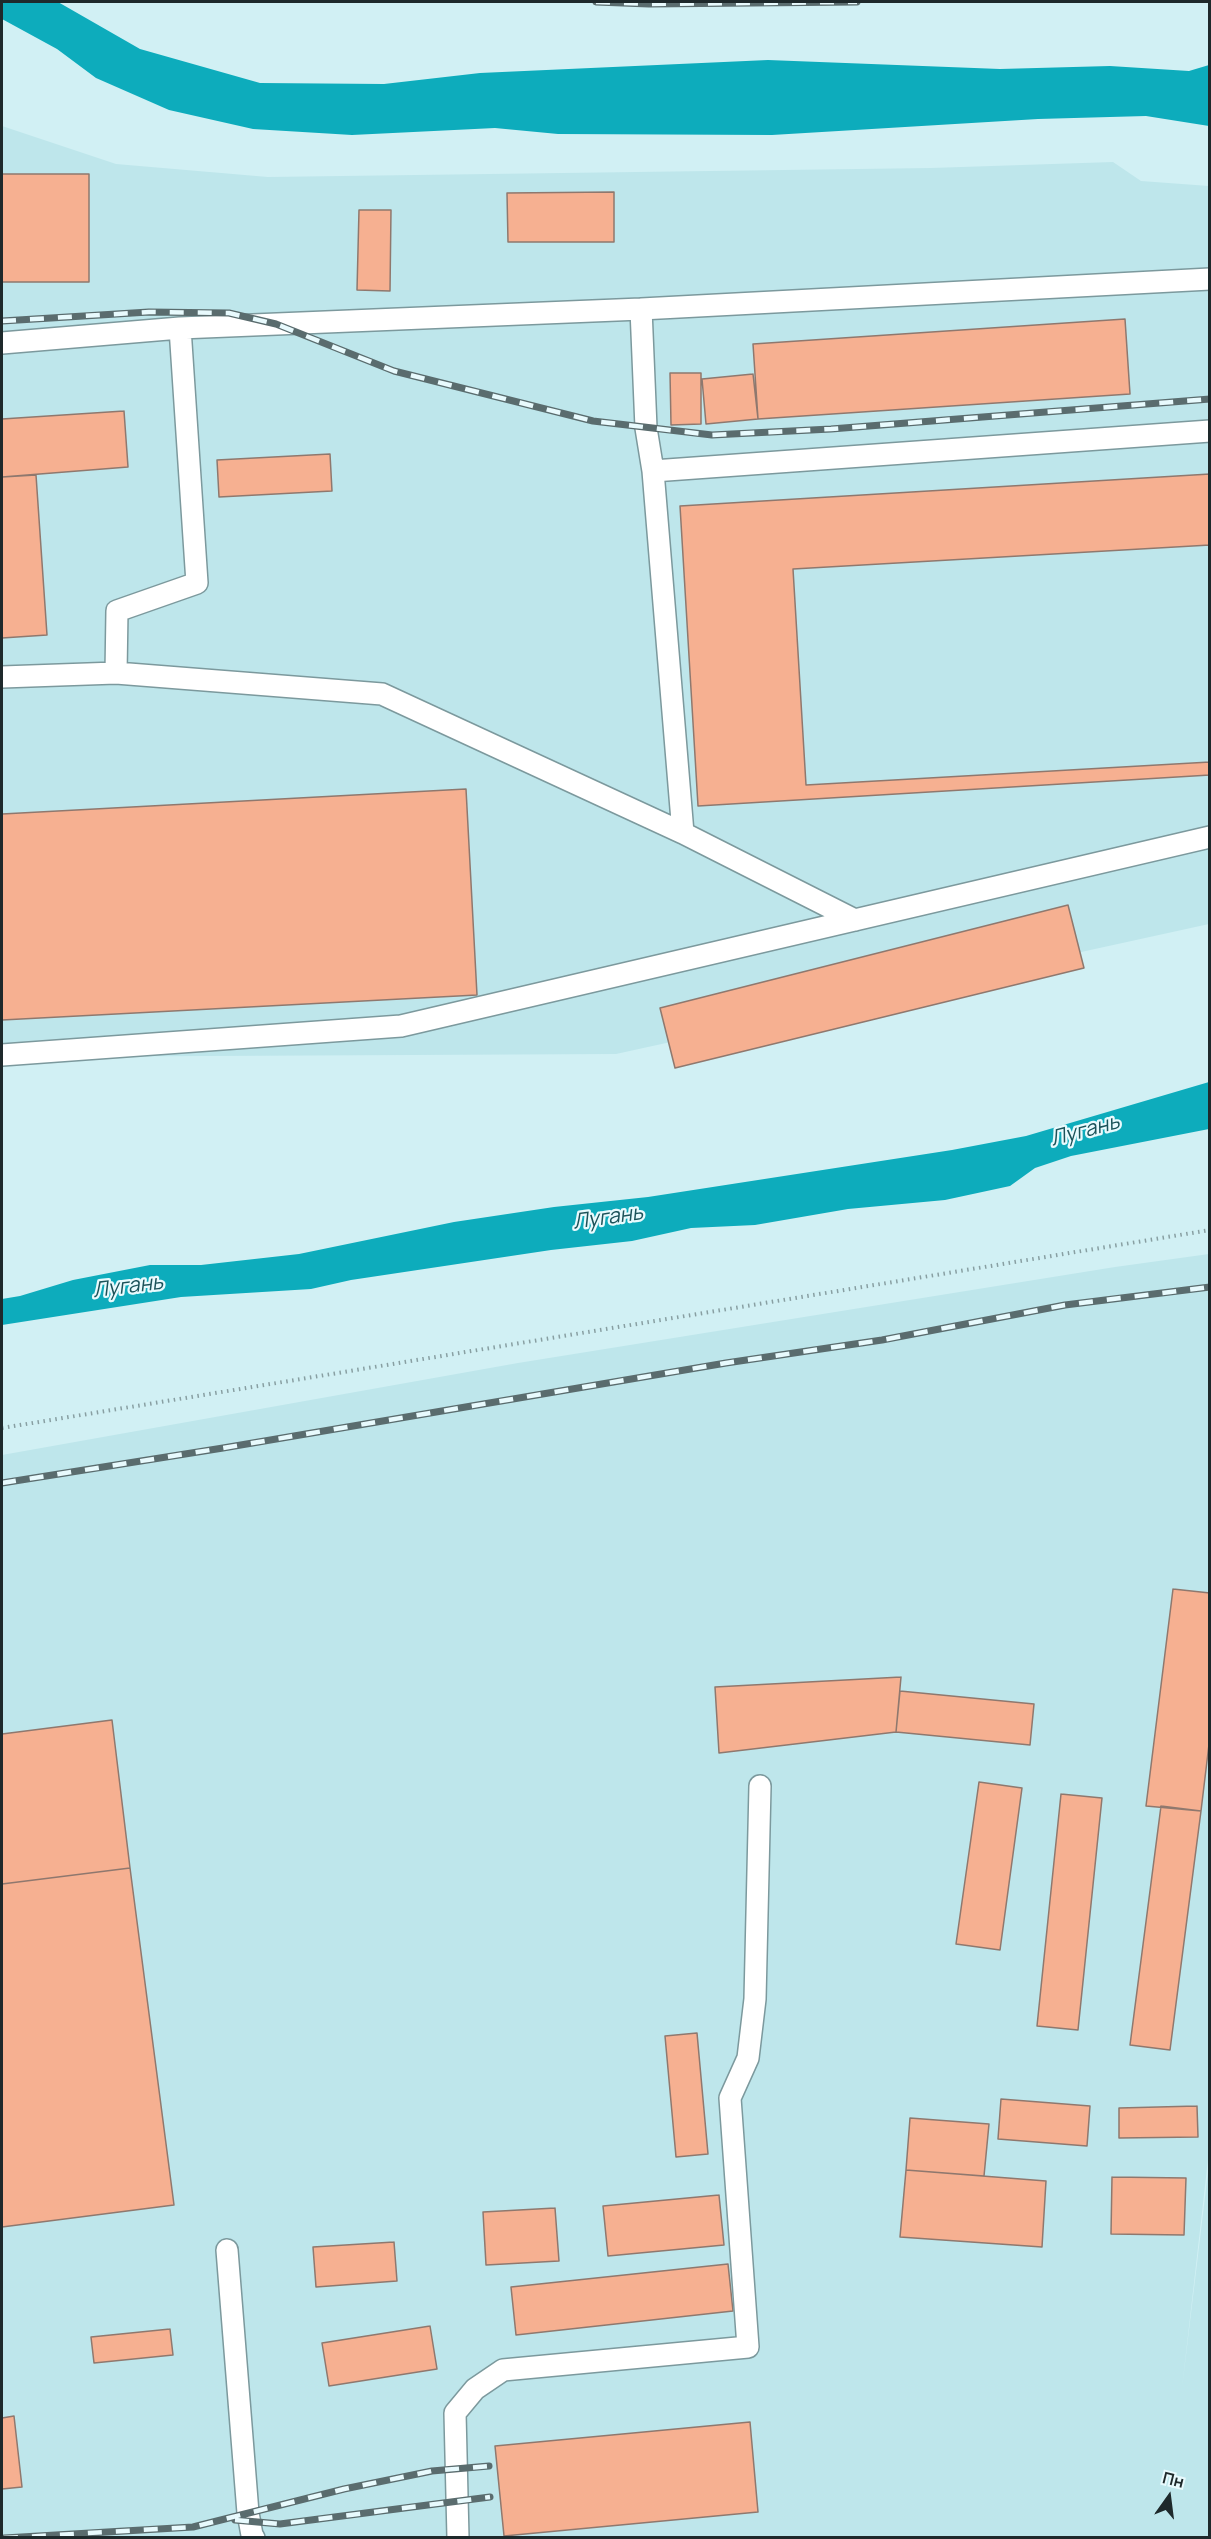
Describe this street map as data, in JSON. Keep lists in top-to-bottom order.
{
  "water": ["Лугань"],
  "north": "top"
}
